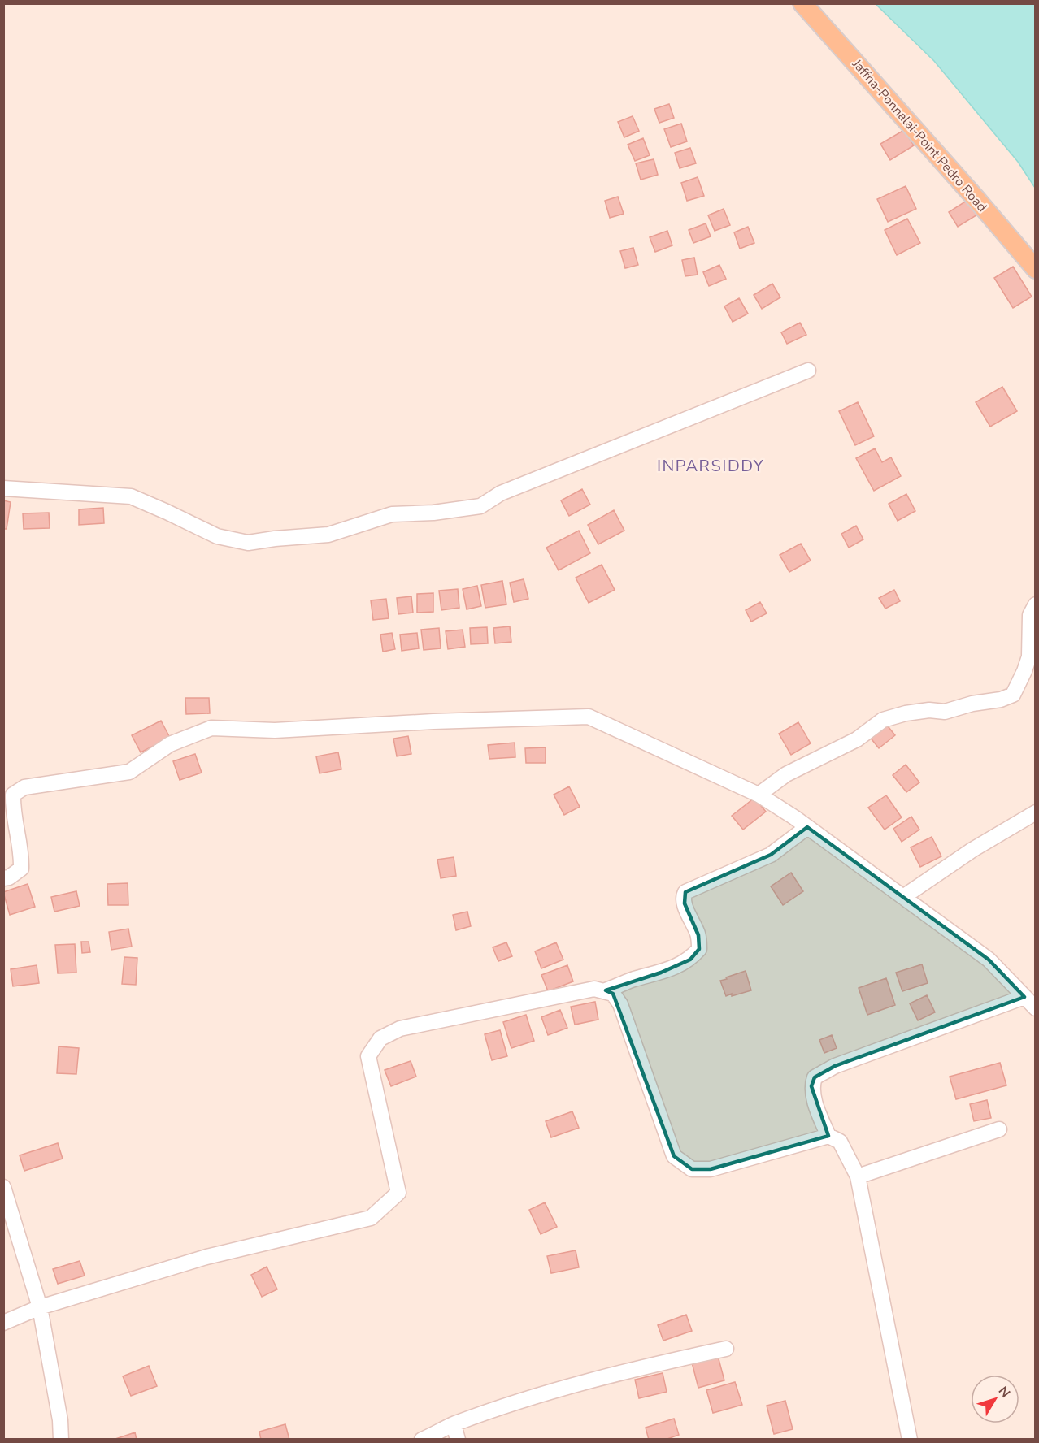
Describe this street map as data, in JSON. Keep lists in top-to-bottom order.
{
  "streets": {
    "main road": ["Jaffna-Ponnalai-Point Pedro Road"]
  },
  "districts": ["INPARSIDDY"],
  "north": "top right"
}
